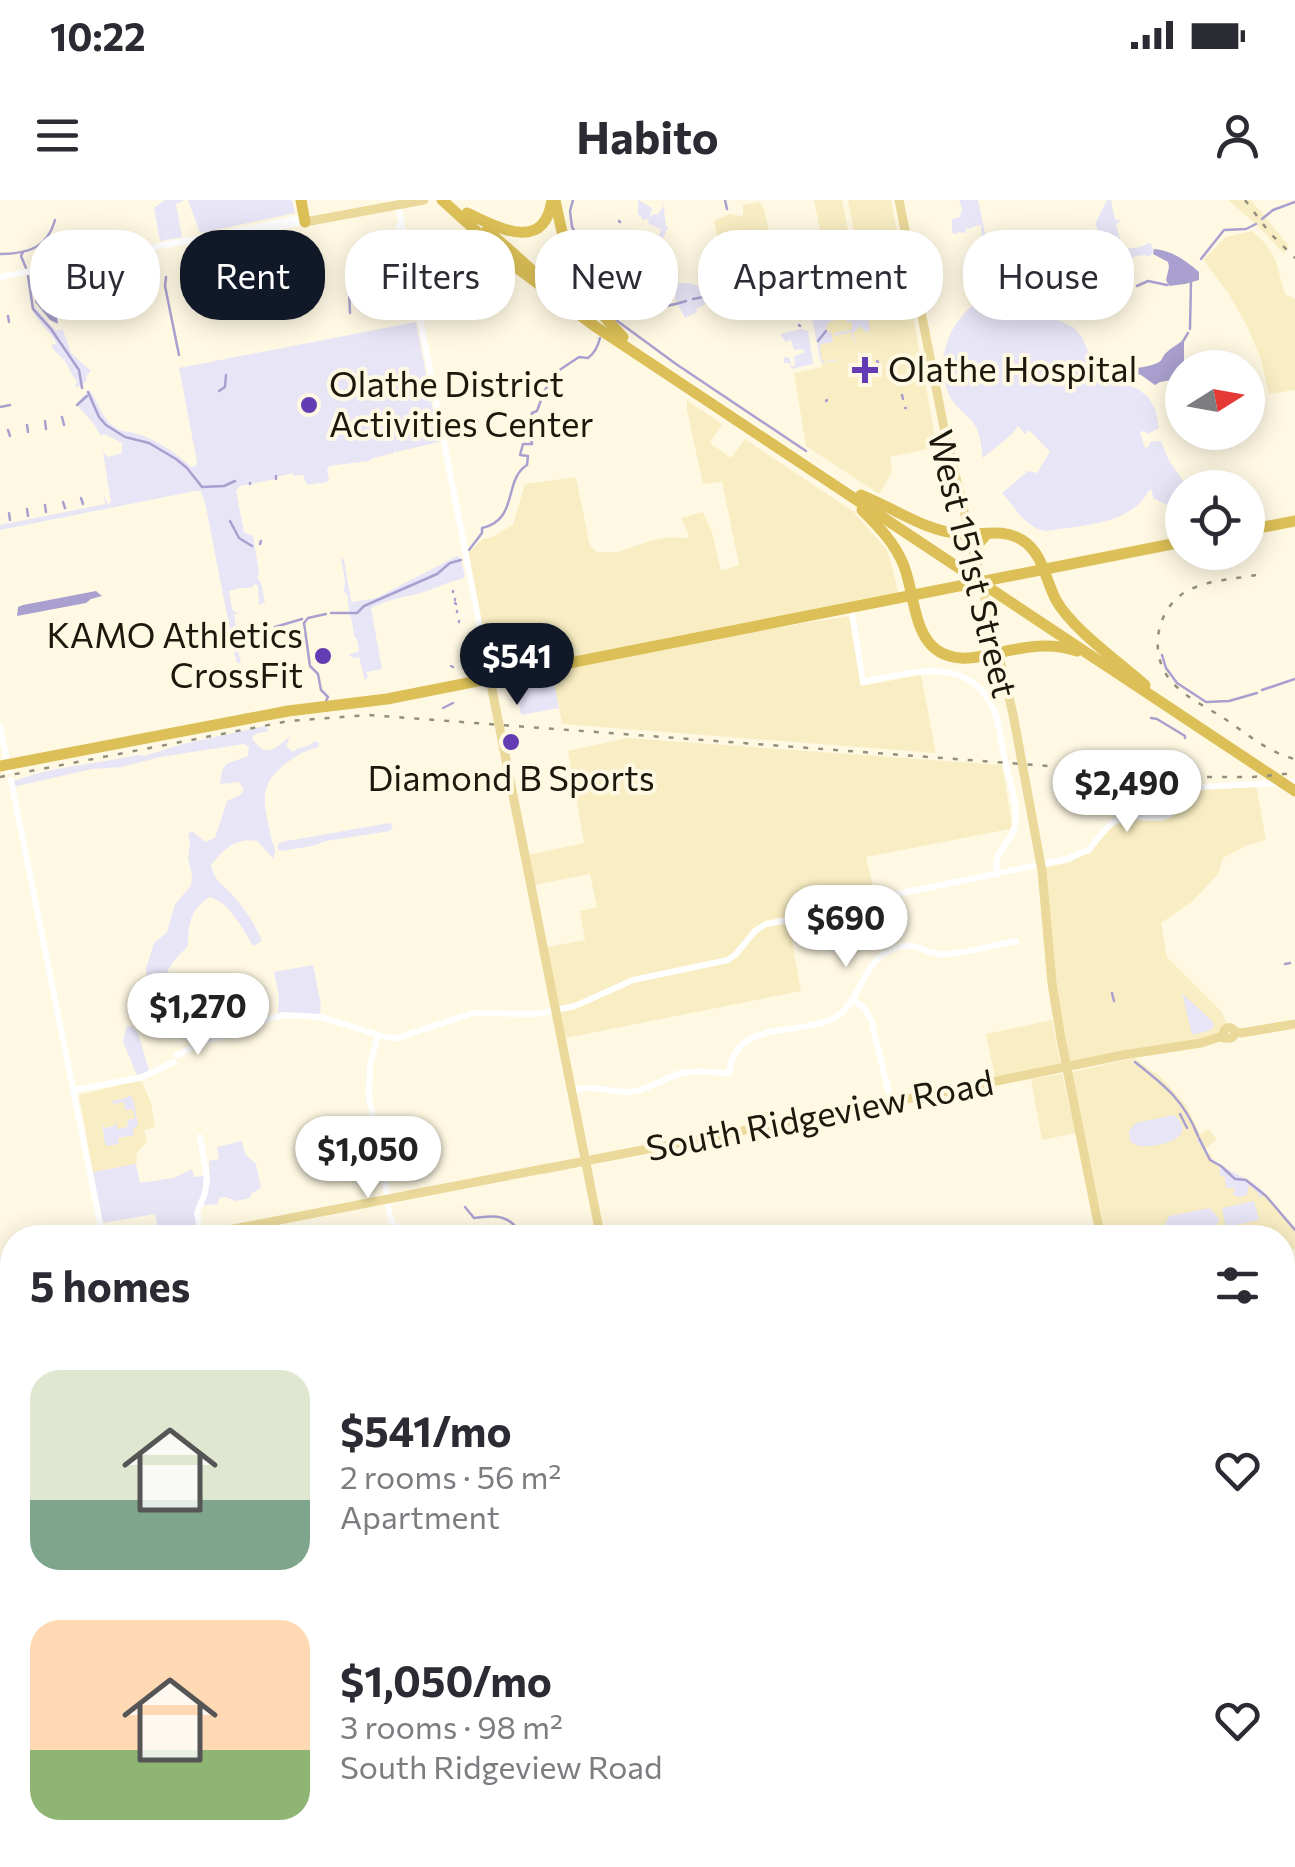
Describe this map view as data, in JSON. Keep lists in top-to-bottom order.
{
  "streets": {
    "main road": ["West 151st Street", "South Ridgeview Road"]
  },
  "places": {
    "health": ["Olathe Hospital"],
    "other": ["Olathe District Activities Center", "KAMO Athletics CrossFit", "Diamond B Sports"]
  },
  "north": "right",
  "page": {
    "status": "10:22",
    "header": "Habito",
    "chip": [
      "Buy",
      "Rent",
      "Filters",
      "New",
      "Apartment",
      "House"
    ],
    "price": [
      "$541",
      "$2,490",
      "$690",
      "$1,270",
      "$1,050"
    ],
    "heading": "5 homes",
    "list": [
      {
        "name": "$541/mo",
        "note": "2 rooms · 56 m² · Apartment"
      },
      {
        "name": "$1,050/mo",
        "note": "3 rooms · 98 m² · South Ridgeview Road"
      }
    ]
  }
}
